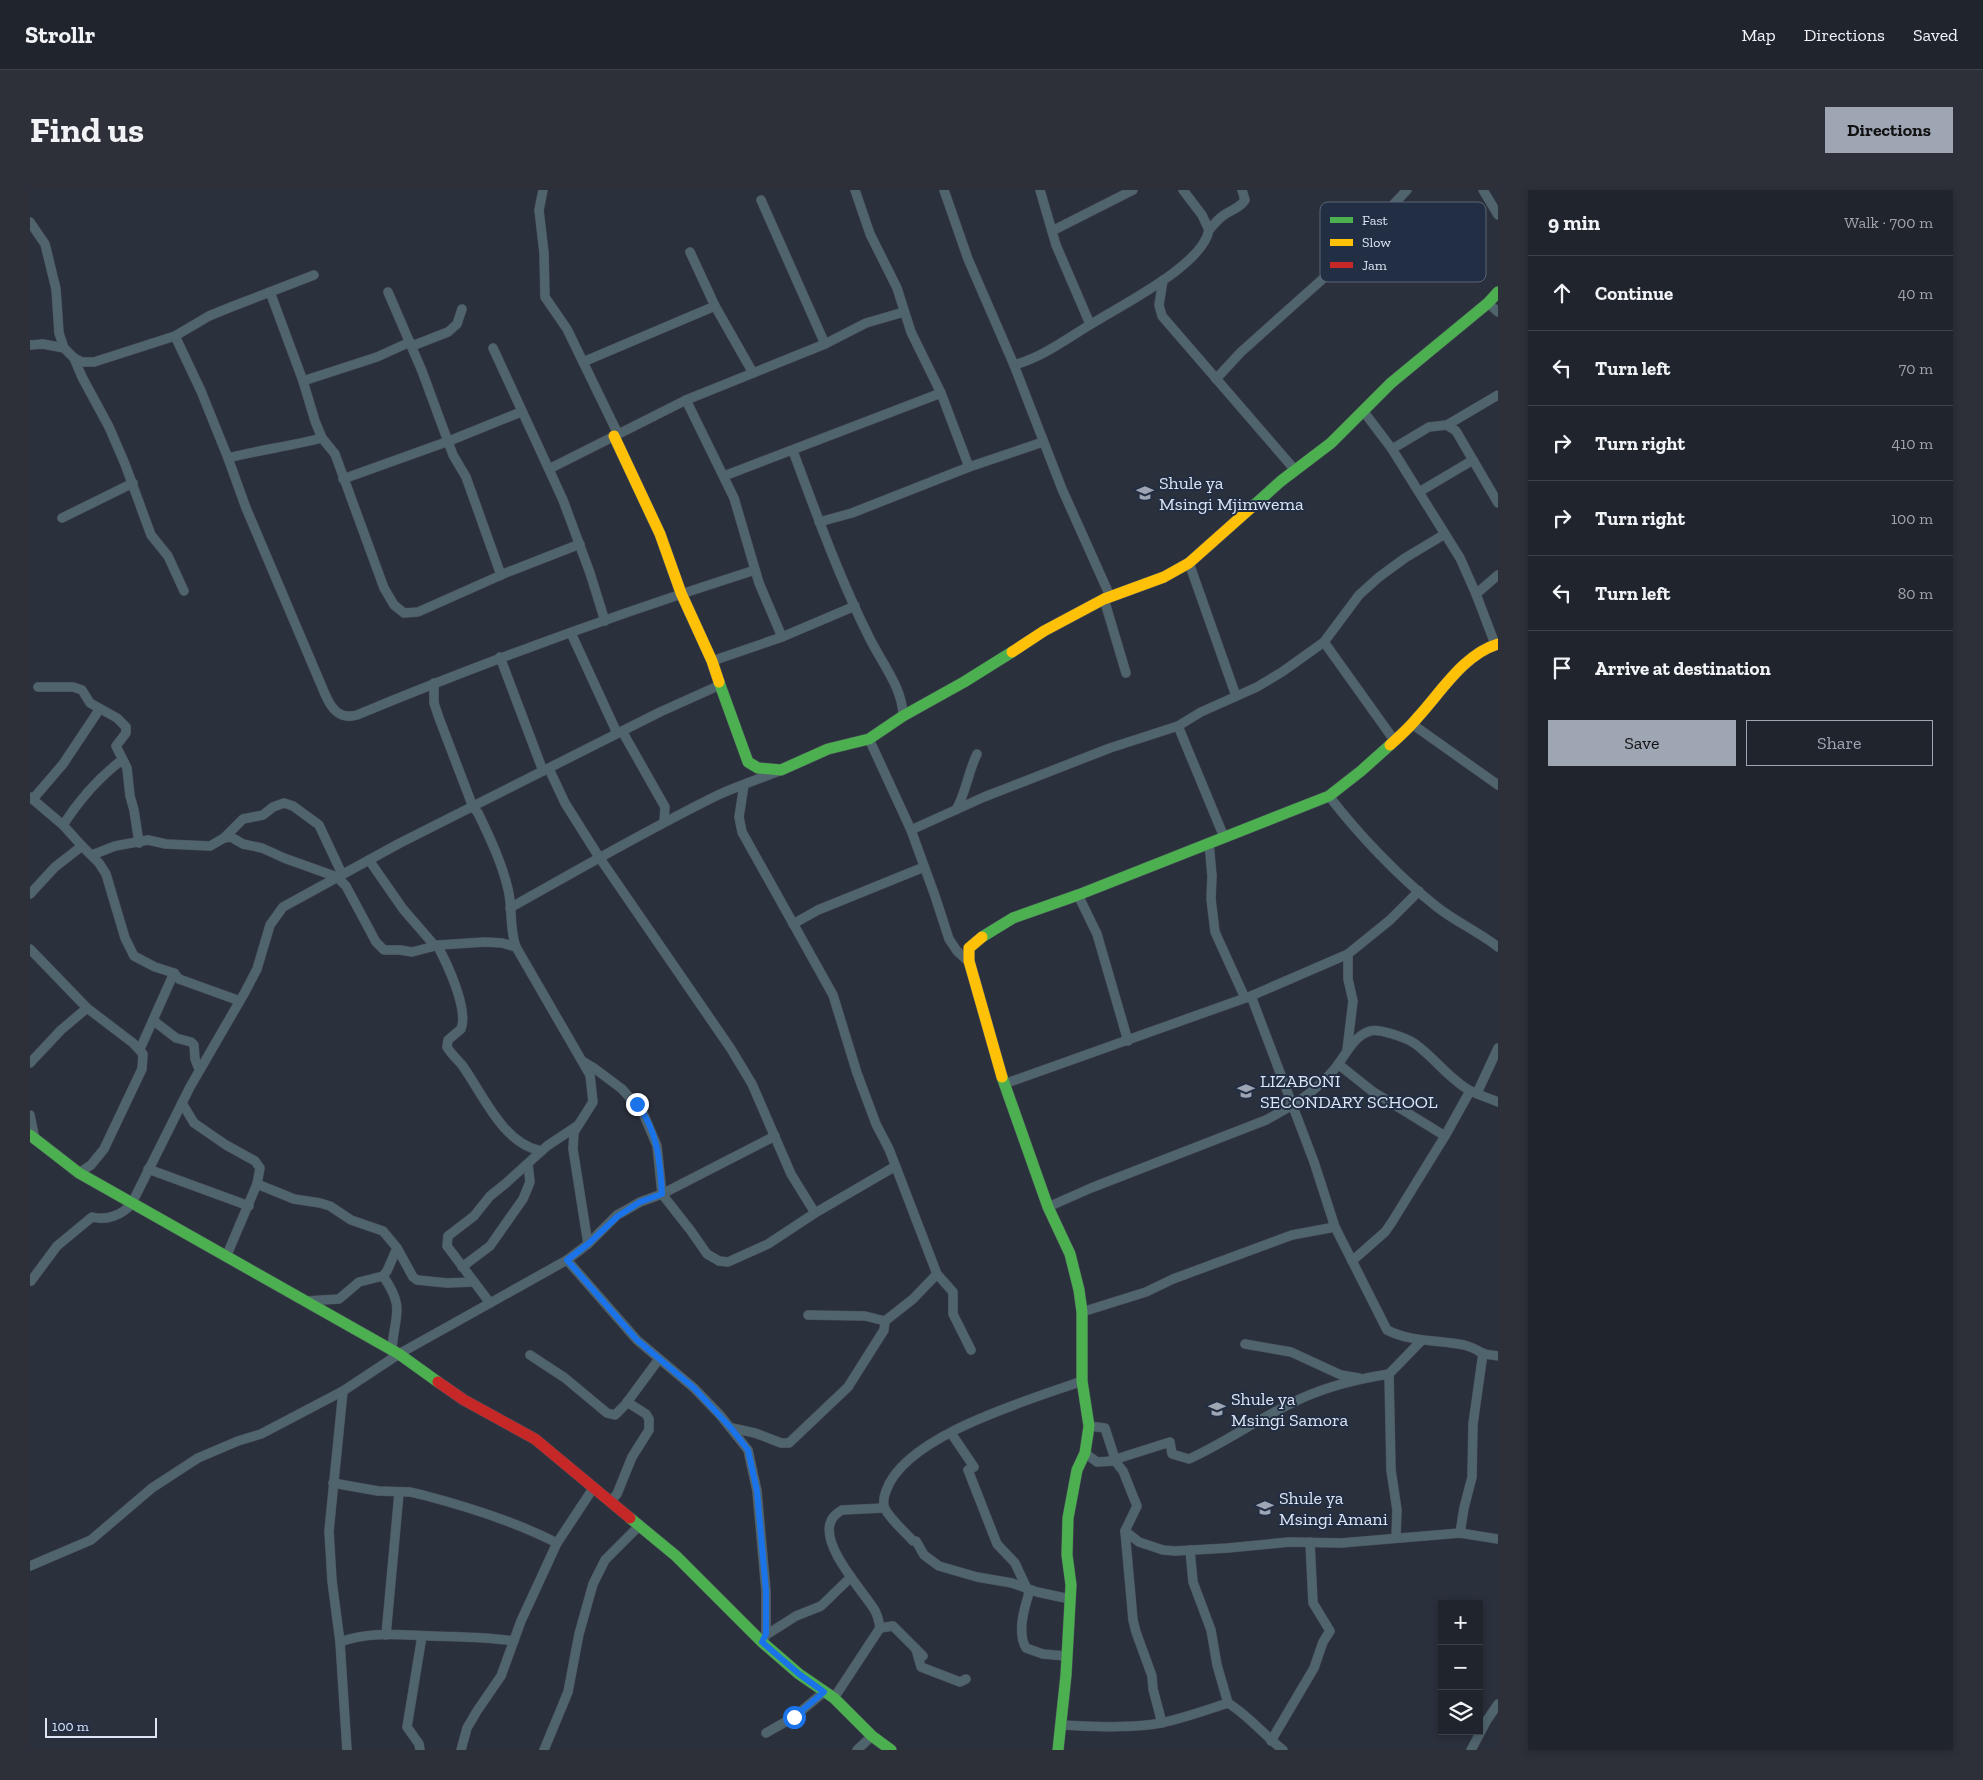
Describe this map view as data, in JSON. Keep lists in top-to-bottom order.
{
  "places": {
    "school or university": [
      "Shule ya Msingi Mjimwema",
      "LIZABONI SECONDARY SCHOOL",
      "Shule ya Msingi Samora",
      "Shule ya Msingi Amani"
    ]
  },
  "legend": ["Fast", "Slow", "Jam"],
  "scale_bar": "100 m",
  "page": {
    "header": "Strollr",
    "nav": ["Map", "Directions", "Saved"],
    "buttons": [
      "Directions",
      ["Save", "Share"]
    ],
    "title": "Find us",
    "heading": ["9 min", "Walk · 700 m"],
    "list": [
      ["Continue", "40 m"],
      ["Turn left", "70 m"],
      ["Turn right", "410 m"],
      ["Turn right", "100 m"],
      ["Turn left", "80 m"],
      "Arrive at destination"
    ],
    "map_buttons": ["+", "−"],
    "scale": "100 m"
  }
}
